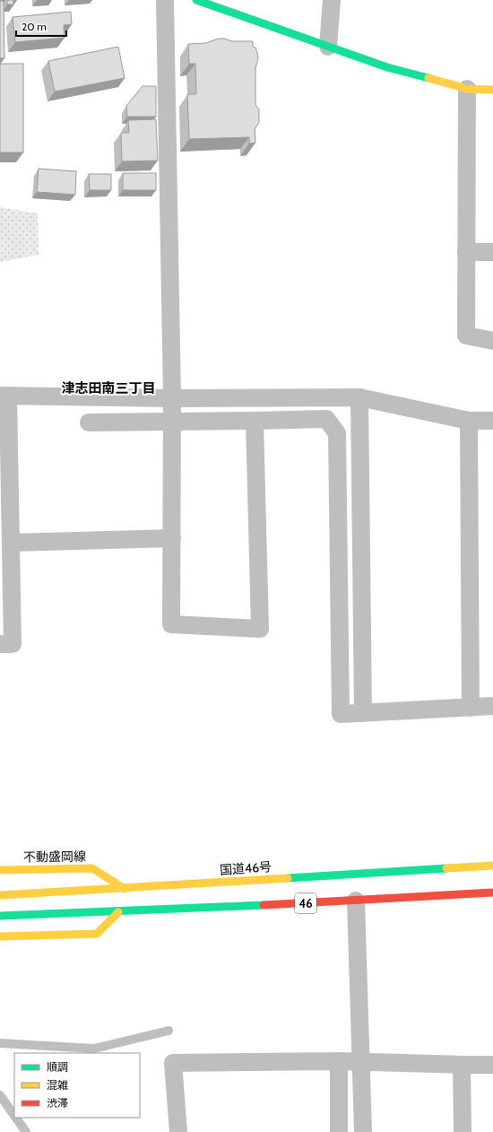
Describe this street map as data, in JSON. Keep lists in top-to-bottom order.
{
  "streets": {
    "main road": ["不動盛岡線", "国道46号", "46"]
  },
  "crossings": [
    ["不動盛岡線", "国道46号"]
  ],
  "districts": ["津志田南三丁目"],
  "legend": ["順調", "混雑", "渋滞"],
  "scale_bar": "20 m"
}
